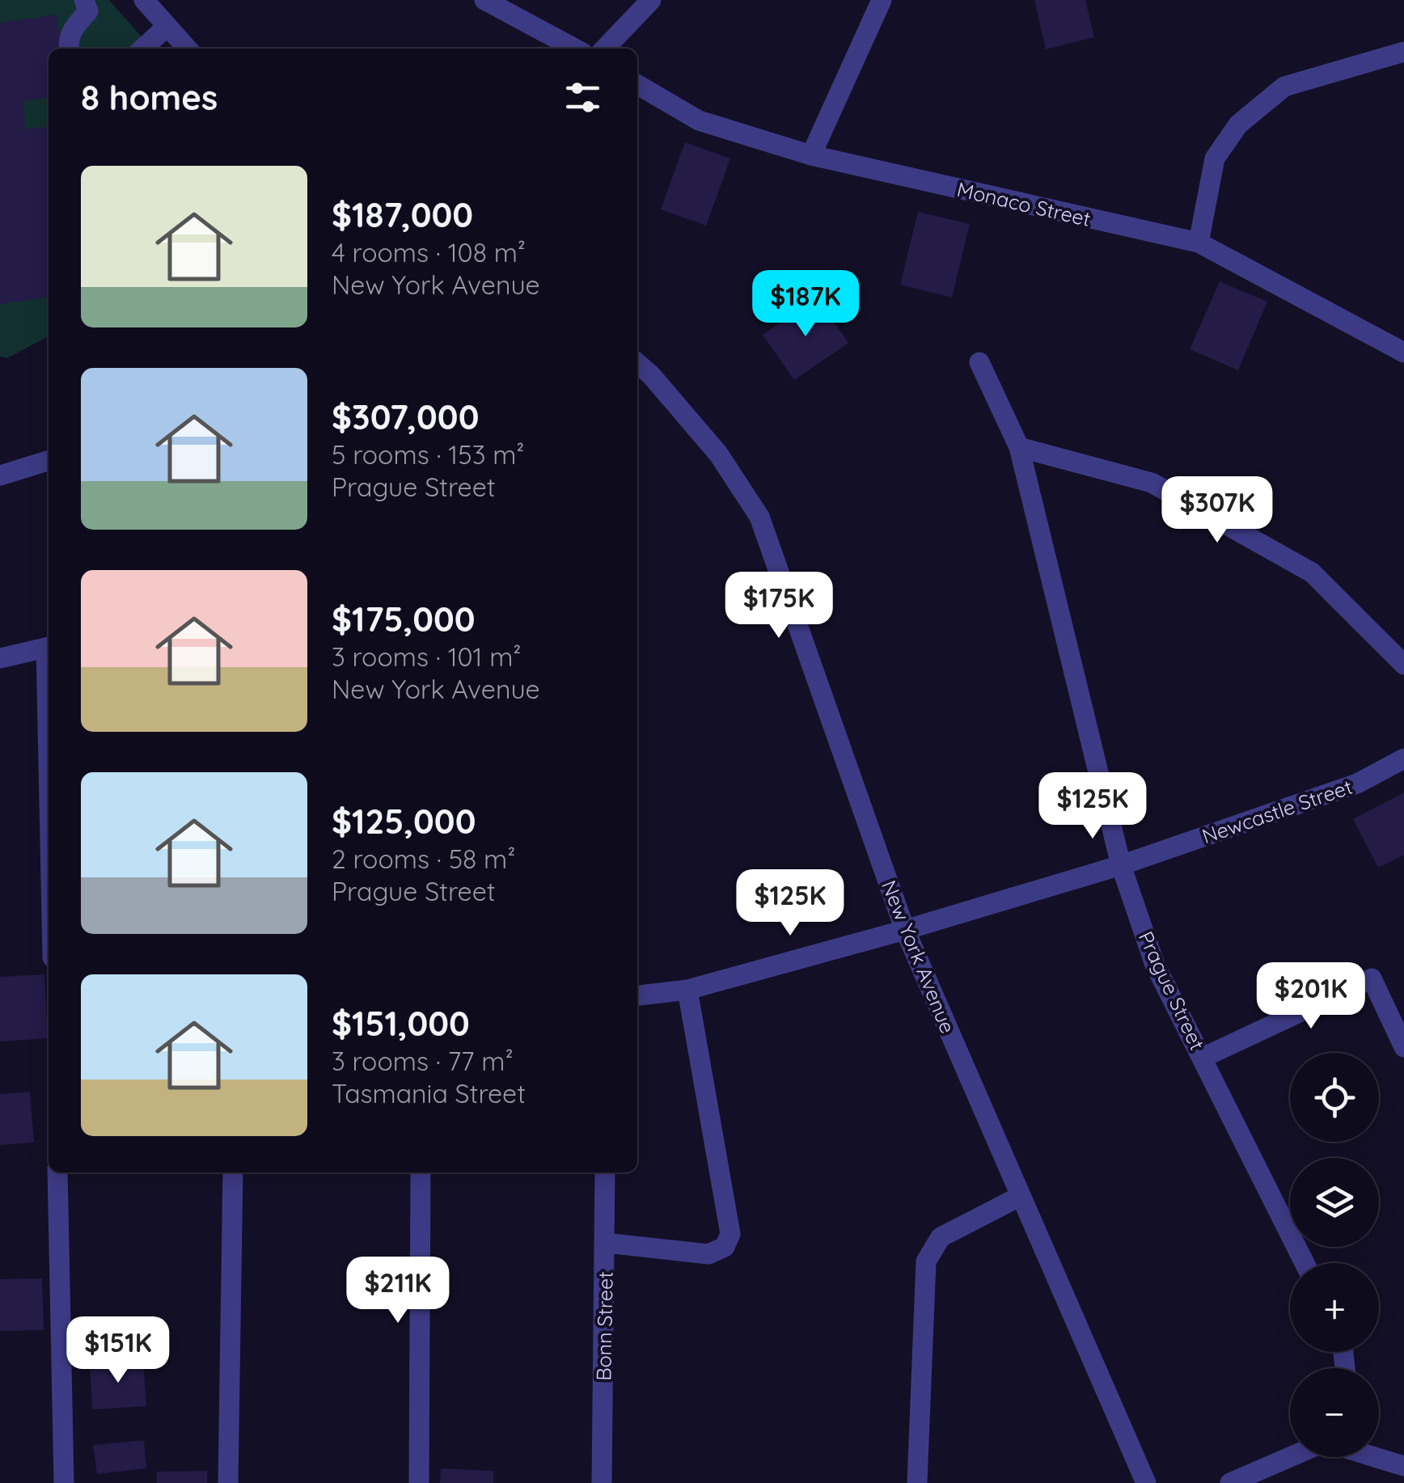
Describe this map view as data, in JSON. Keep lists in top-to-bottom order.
{
  "streets": {
    "street": [
      "Monaco Street",
      "Newcastle Street",
      "New York Avenue",
      "Prague Street",
      "Bonn Street"
    ]
  },
  "crossings": [
    ["Newcastle Street", "New York Avenue"],
    ["Newcastle Street", "Prague Street"]
  ],
  "page": {
    "heading": "8 homes",
    "list": [
      {
        "name": "$187,000",
        "note": "4 rooms · 108 m² · New York Avenue"
      },
      {
        "name": "$307,000",
        "note": "5 rooms · 153 m² · Prague Street"
      },
      {
        "name": "$175,000",
        "note": "3 rooms · 101 m² · New York Avenue"
      },
      {
        "name": "$125,000",
        "note": "2 rooms · 58 m² · Prague Street"
      },
      {
        "name": "$151,000",
        "note": "3 rooms · 77 m² · Tasmania Street"
      }
    ],
    "price": [
      "$187K",
      "$307K",
      "$175K",
      "$125K",
      "$125K",
      "$201K",
      "$211K",
      "$151K"
    ],
    "map_buttons": ["+", "−"]
  }
}
